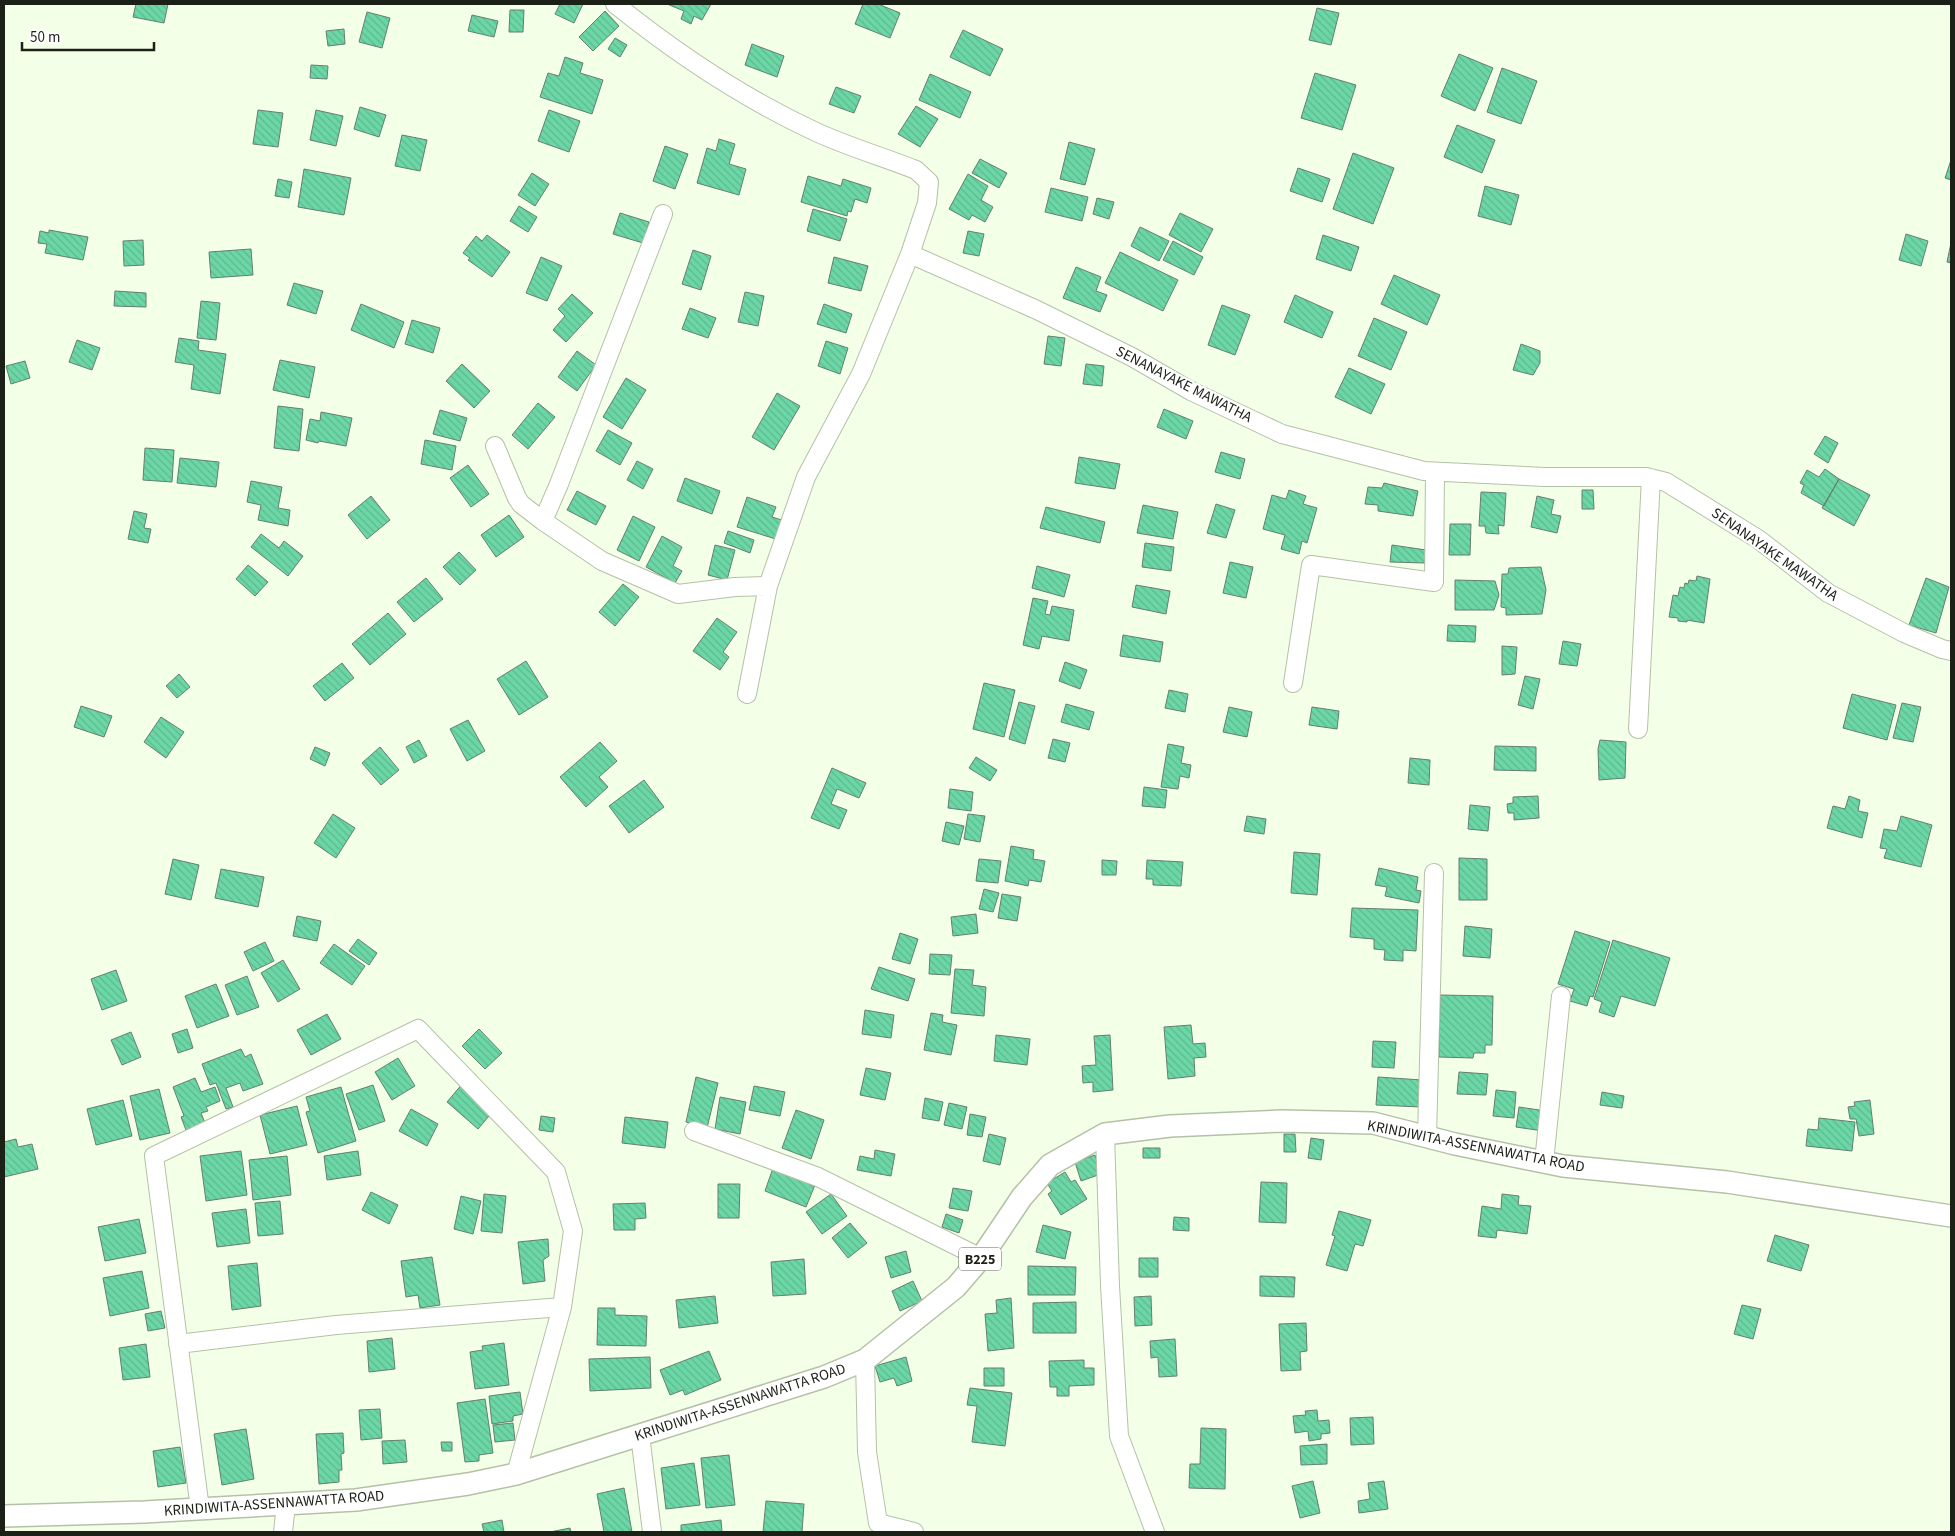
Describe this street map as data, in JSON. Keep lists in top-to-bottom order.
{
  "streets": {
    "main road": ["KRINDIWITA-ASSENNAWATTA ROAD", "B225"],
    "street": ["SENANAYAKE MAWATHA"]
  },
  "scale_bar": "50 m"
}
